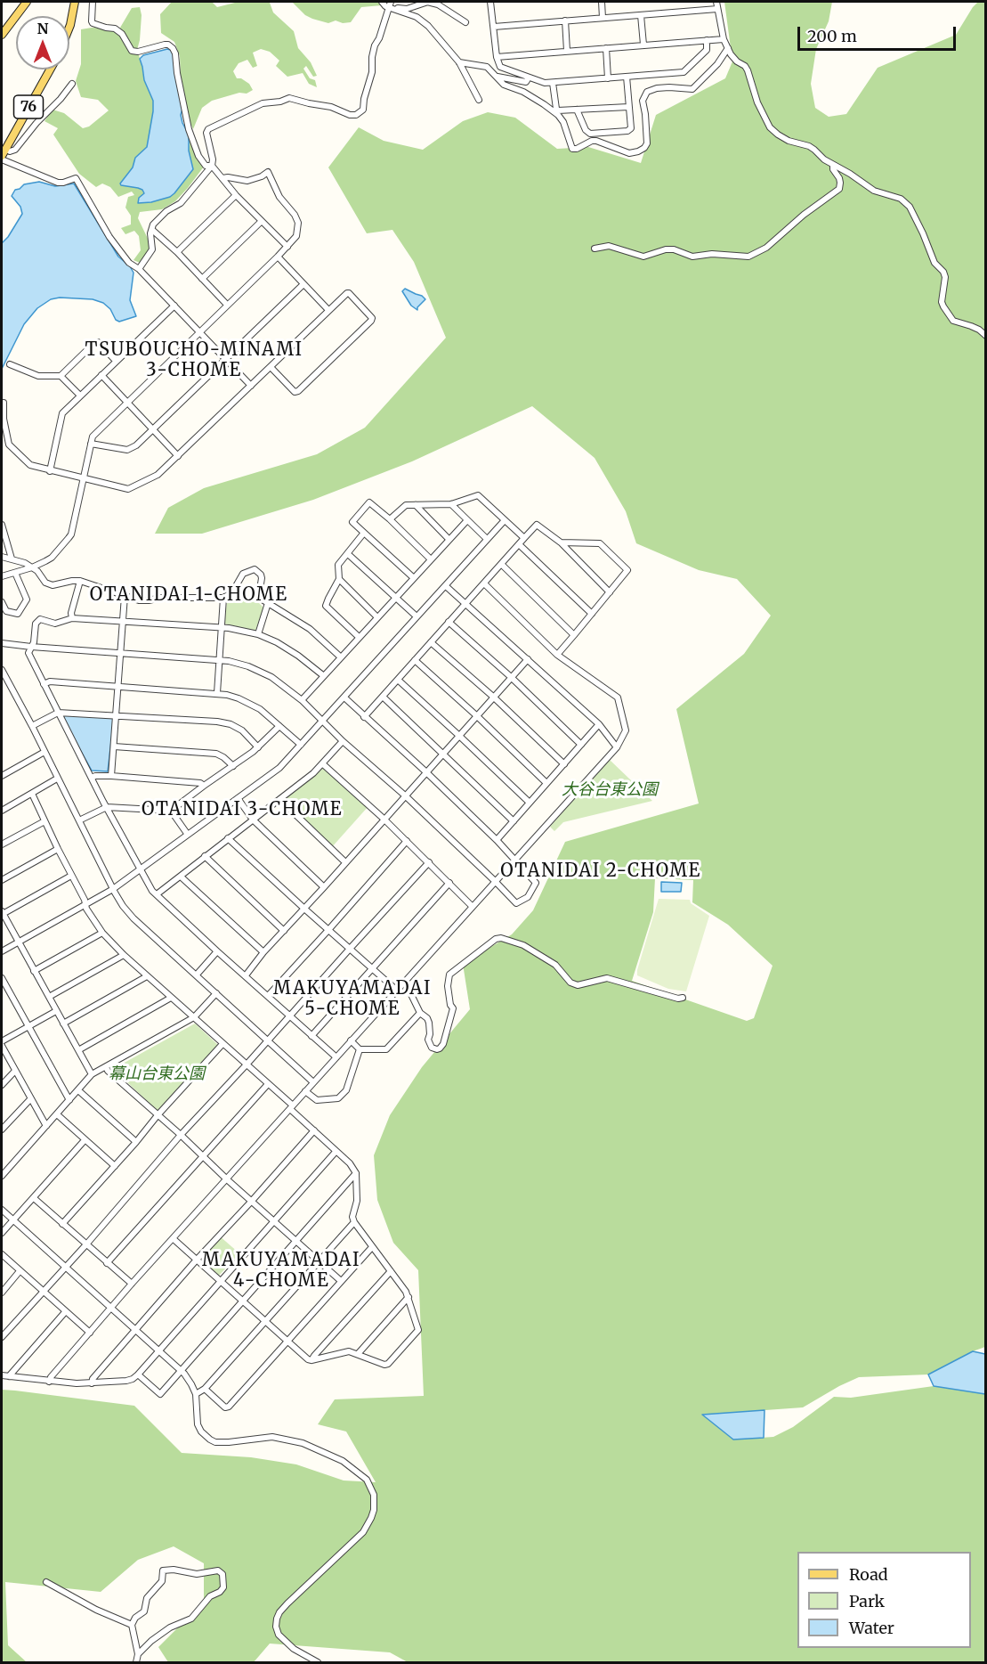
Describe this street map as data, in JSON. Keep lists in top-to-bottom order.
{
  "streets": {
    "main road": ["76"]
  },
  "districts": [
    "TSUBOUCHO-MINAMI 3-CHOME",
    "OTANIDAI 1-CHOME",
    "OTANIDAI 3-CHOME",
    "OTANIDAI 2-CHOME",
    "MAKUYAMADAI 5-CHOME",
    "MAKUYAMADAI 4-CHOME"
  ],
  "parks": ["大谷台東公園", "幕山台東公園"],
  "legend": ["Road", "Park", "Water"],
  "scale_bar": "200 m",
  "north": "top"
}
